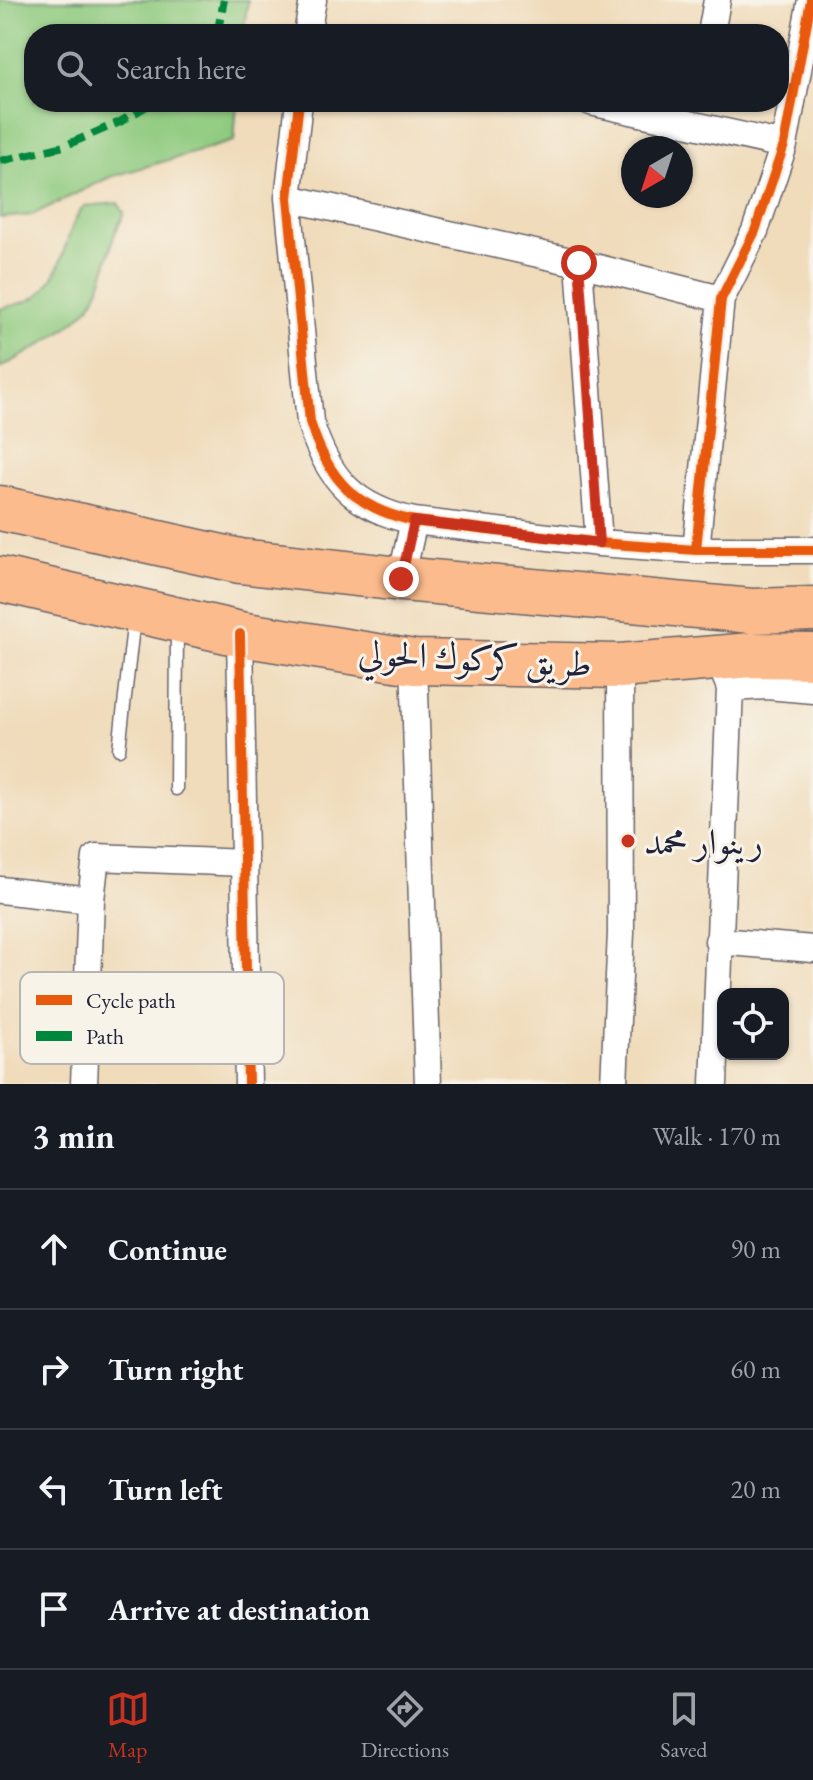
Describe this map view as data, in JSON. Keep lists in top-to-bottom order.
{
  "streets": {
    "highway": ["طريق كركوك الحولي"]
  },
  "places": ["رينوار محمد"],
  "legend": ["Cycle path", "Path"],
  "north": "bottom left",
  "page": {
    "search": "Search here",
    "heading": ["3 min", "Walk · 170 m"],
    "list": [
      ["Continue", "90 m"],
      ["Turn right", "60 m"],
      ["Turn left", "20 m"],
      "Arrive at destination"
    ],
    "nav": ["Map", "Directions", "Saved"]
  }
}
